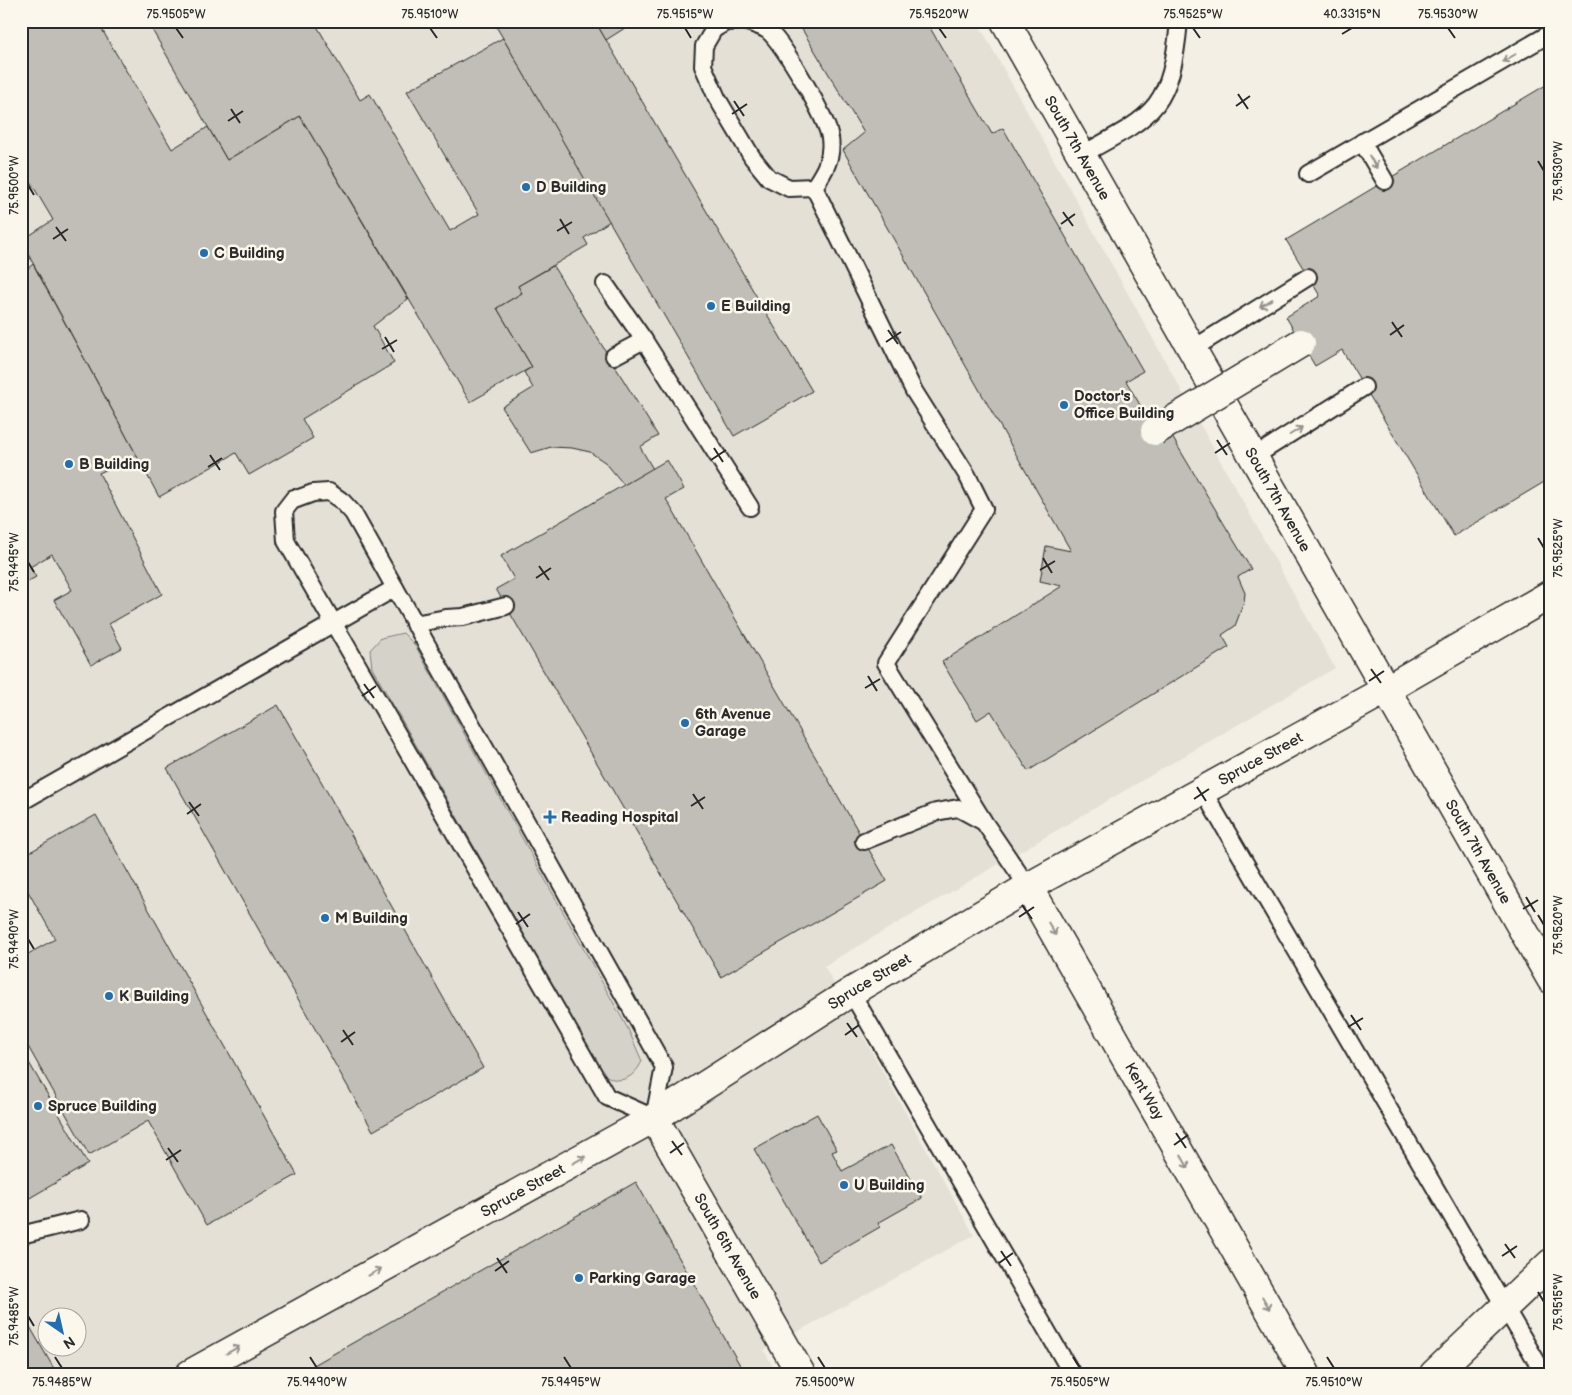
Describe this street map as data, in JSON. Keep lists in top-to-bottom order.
{
  "streets": {
    "street": [
      "South 7th Avenue",
      "Spruce Street",
      "Kent Way",
      "South 6th Avenue"
    ]
  },
  "crossings": [
    ["South 7th Avenue", "Spruce Street"],
    ["Spruce Street", "Kent Way"],
    ["Spruce Street", "South 6th Avenue"]
  ],
  "one_way": ["Kent Way"],
  "places": {
    "other": [
      "D Building",
      "C Building",
      "E Building",
      "Doctor's Office Building",
      "B Building",
      "6th Avenue Garage",
      "M Building",
      "K Building",
      "Spruce Building",
      "U Building",
      "Parking Garage"
    ],
    "health": ["Reading Hospital"]
  },
  "north": "bottom right",
  "coordinates": [
    "75.9505°W",
    "75.9510°W",
    "75.9515°W",
    "75.9520°W",
    "75.9525°W",
    "40.3315°N",
    "75.9530°W",
    "75.9500°W",
    "75.9495°W",
    "75.9490°W",
    "75.9485°W"
  ]
}
